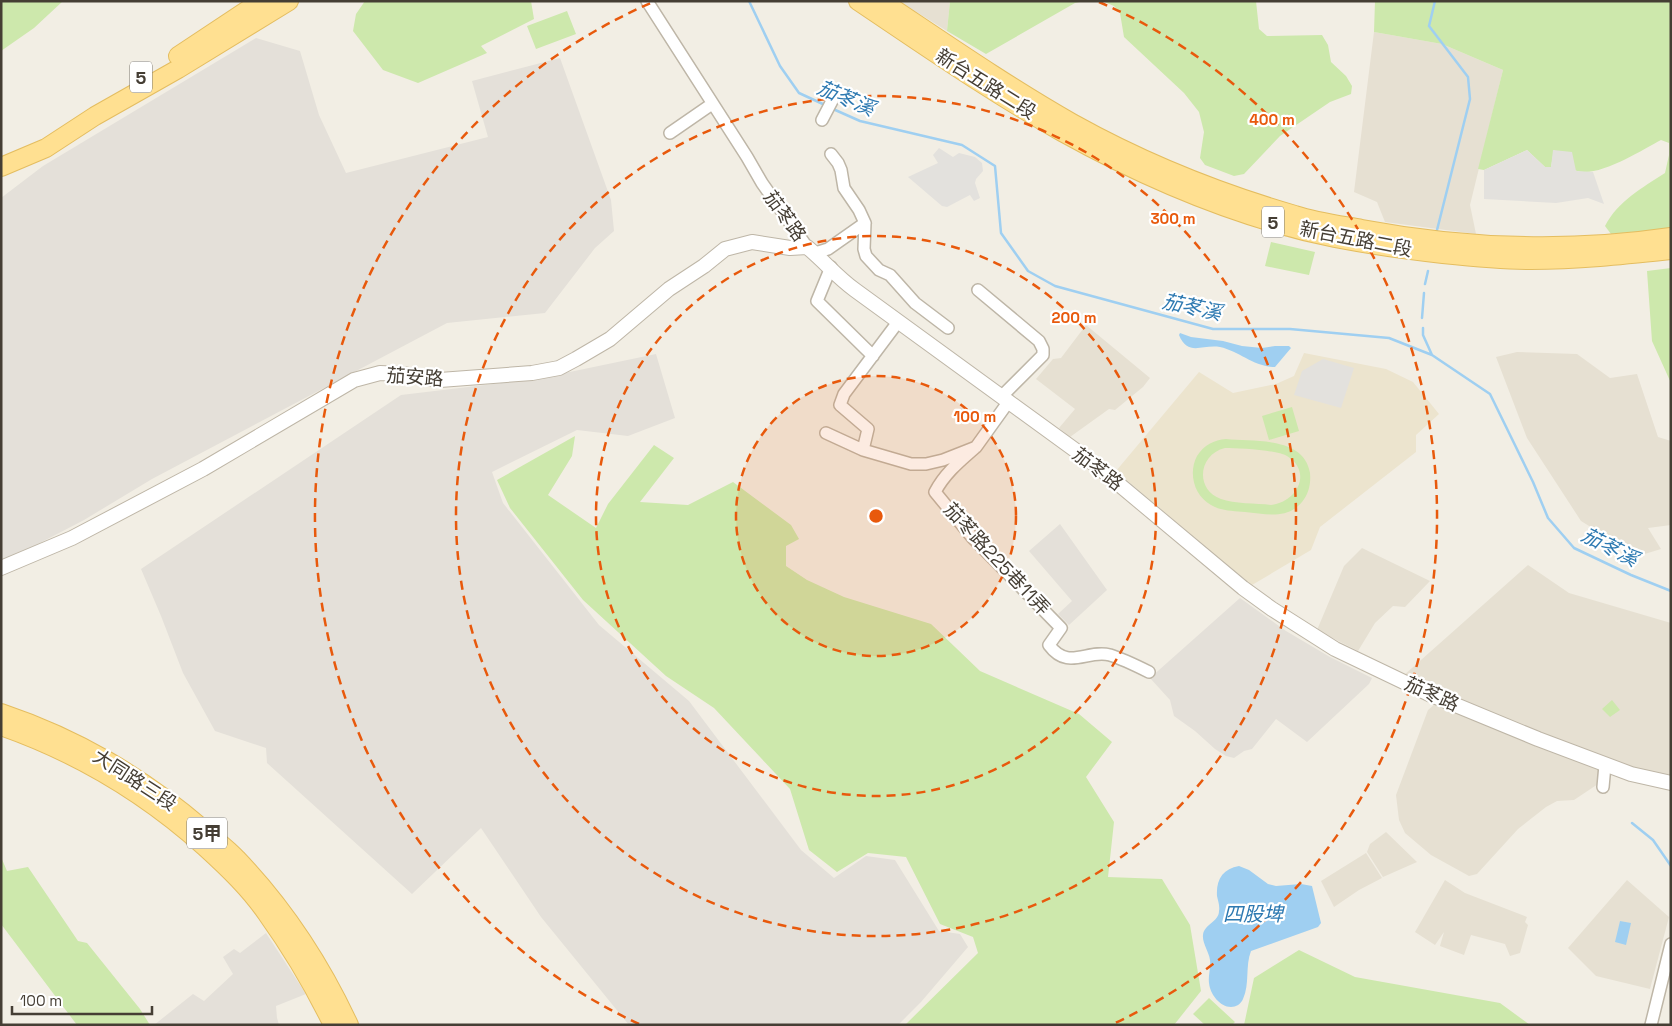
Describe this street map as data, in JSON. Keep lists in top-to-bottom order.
{
  "streets": {
    "main road": [
      "5",
      "新台五路二段",
      "大同路三段",
      "5甲"
    ],
    "street": ["茄苳路", "茄安路", "茄苳路225巷11弄"]
  },
  "crossings": [
    ["茄苳路", "茄安路"]
  ],
  "water": ["茄苳溪", "四股埤"],
  "scale_bar": "100 m",
  "rings": [
    "400 m",
    "300 m",
    "200 m",
    "100 m"
  ]
}
